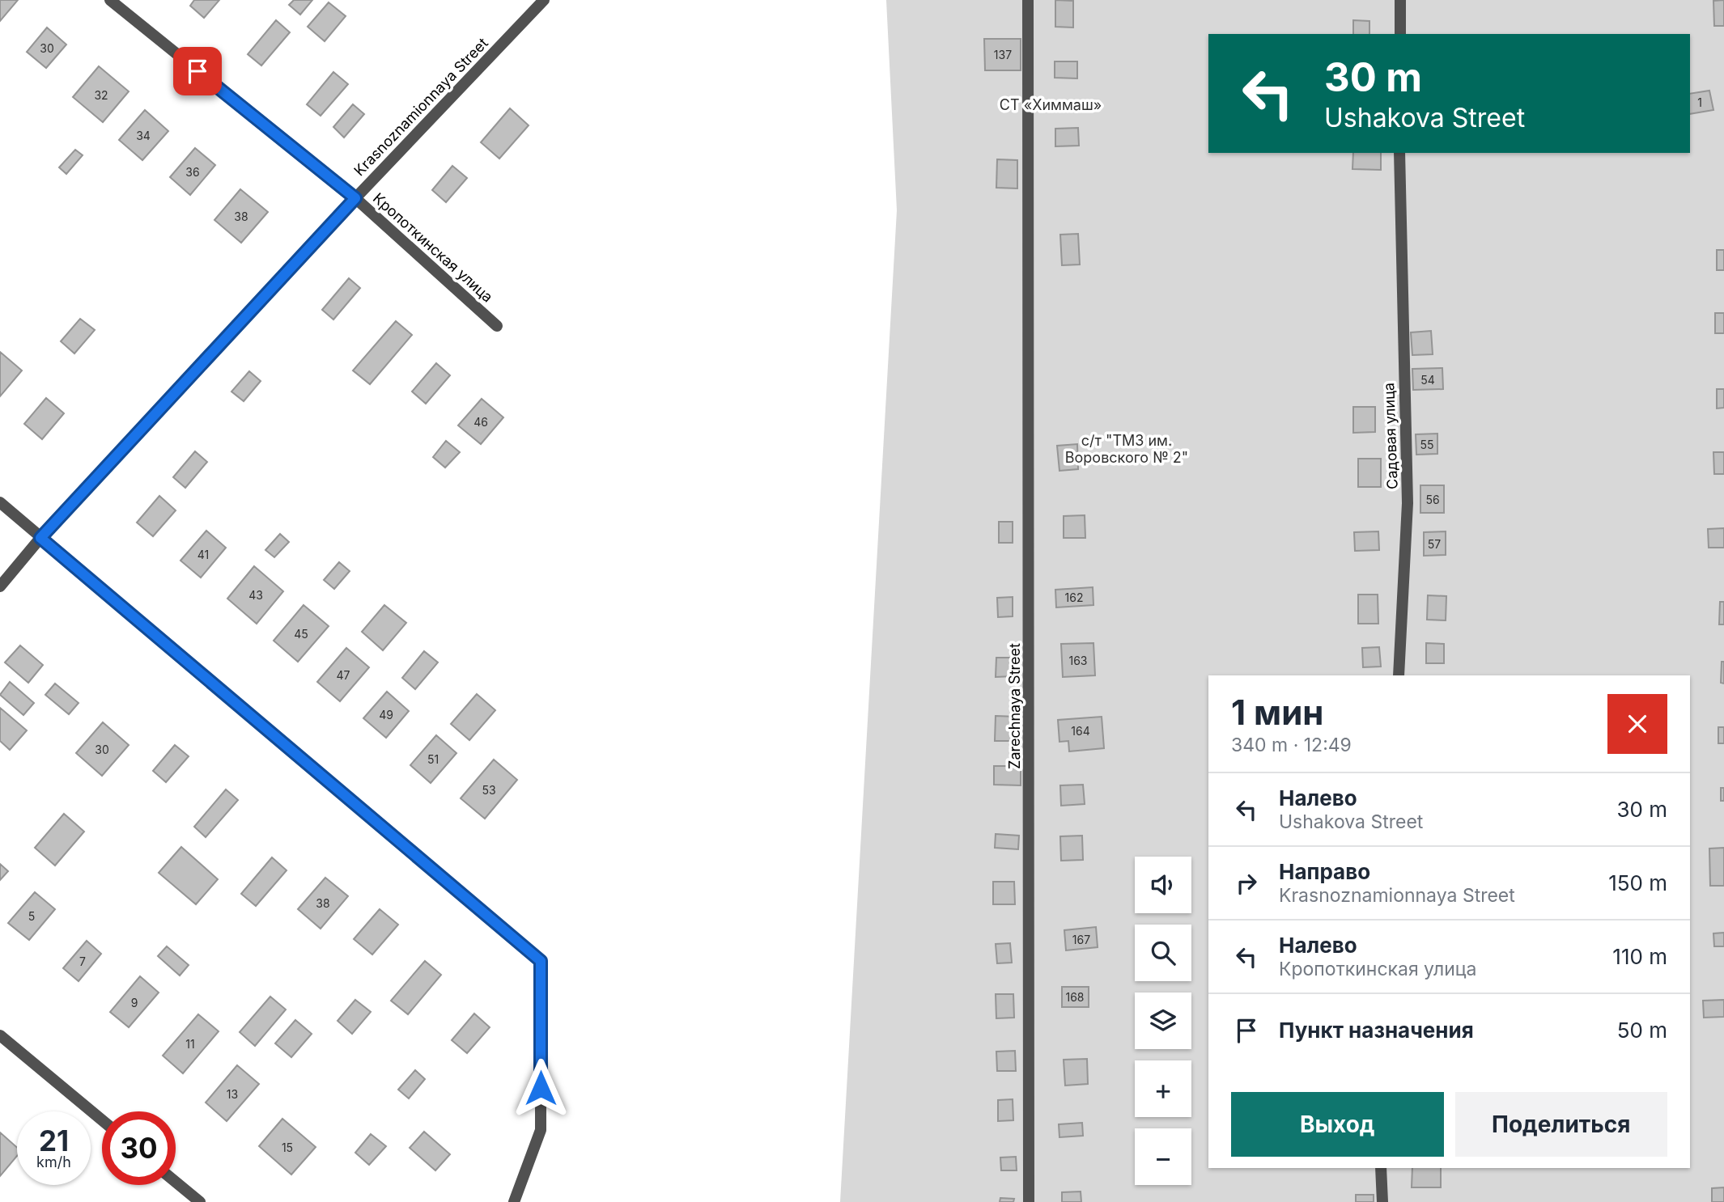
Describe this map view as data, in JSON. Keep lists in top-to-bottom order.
{
  "streets": {
    "street": [
      "Krasnoznamionnaya Street",
      "Кропоткинская улица",
      "Садовая улица",
      "Zarechnaya Street"
    ]
  },
  "crossings": [
    ["Krasnoznamionnaya Street", "Кропоткинская улица"]
  ],
  "parks": ["СТ «Химмаш»", "с/т \"ТМЗ им. Воровского № 2\""],
  "house_numbers": [
    "30",
    "137",
    "32",
    "1",
    "34",
    "36",
    "38",
    "54",
    "46",
    "55",
    "56",
    "57",
    "41",
    "43",
    "162",
    "45",
    "163",
    "47",
    "49",
    "164",
    "30",
    "51",
    "53",
    "38",
    "5",
    "167",
    "7",
    "168",
    "9",
    "11",
    "13",
    "15"
  ],
  "page": {
    "turn": ["30 m", "Ushakova Street"],
    "heading": ["1 мин", "340 m · 12:49"],
    "list": [
      {
        "name": "Налево",
        "note": "Ushakova Street",
        "value": "30 m"
      },
      {
        "name": "Направо",
        "note": "Krasnoznamionnaya Street",
        "value": "150 m"
      },
      {
        "name": "Налево",
        "note": "Кропоткинская улица",
        "value": "110 m"
      },
      {
        "name": "Пункт назначения",
        "value": "50 m"
      }
    ],
    "map_buttons": ["+", "−"],
    "buttons": ["Выход", "Поделиться"],
    "speed": "21 km/h",
    "limit": "30"
  }
}
